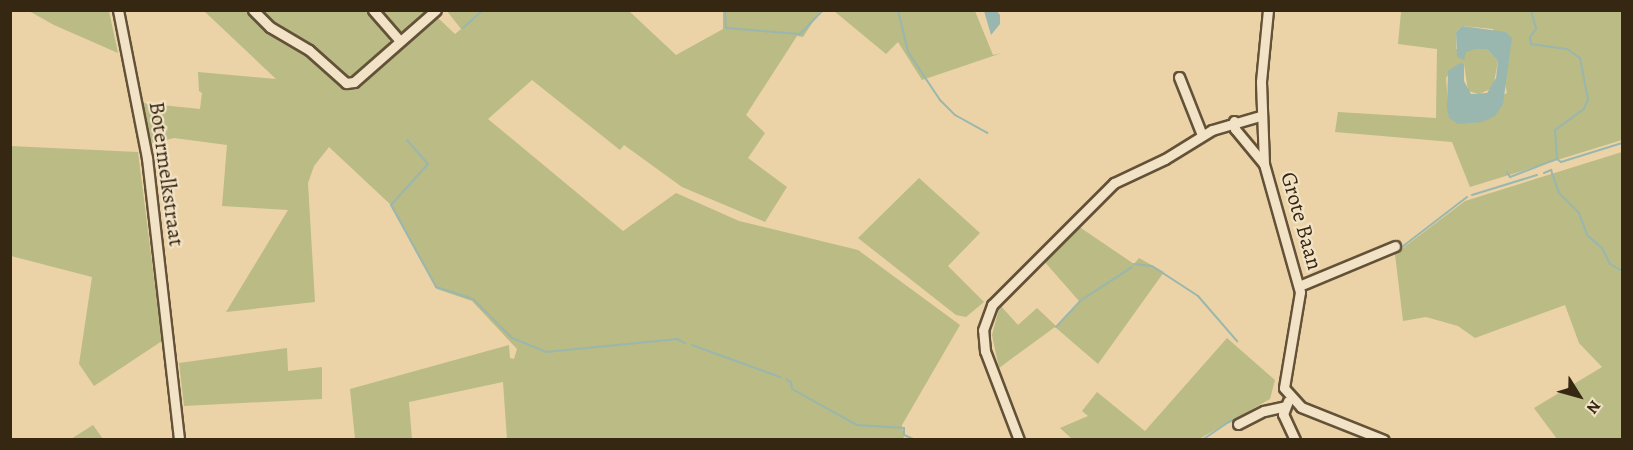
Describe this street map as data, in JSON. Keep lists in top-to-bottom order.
{
  "streets": {
    "street": ["Botermelkstraat", "Grote Baan"]
  },
  "north": "bottom right"
}
